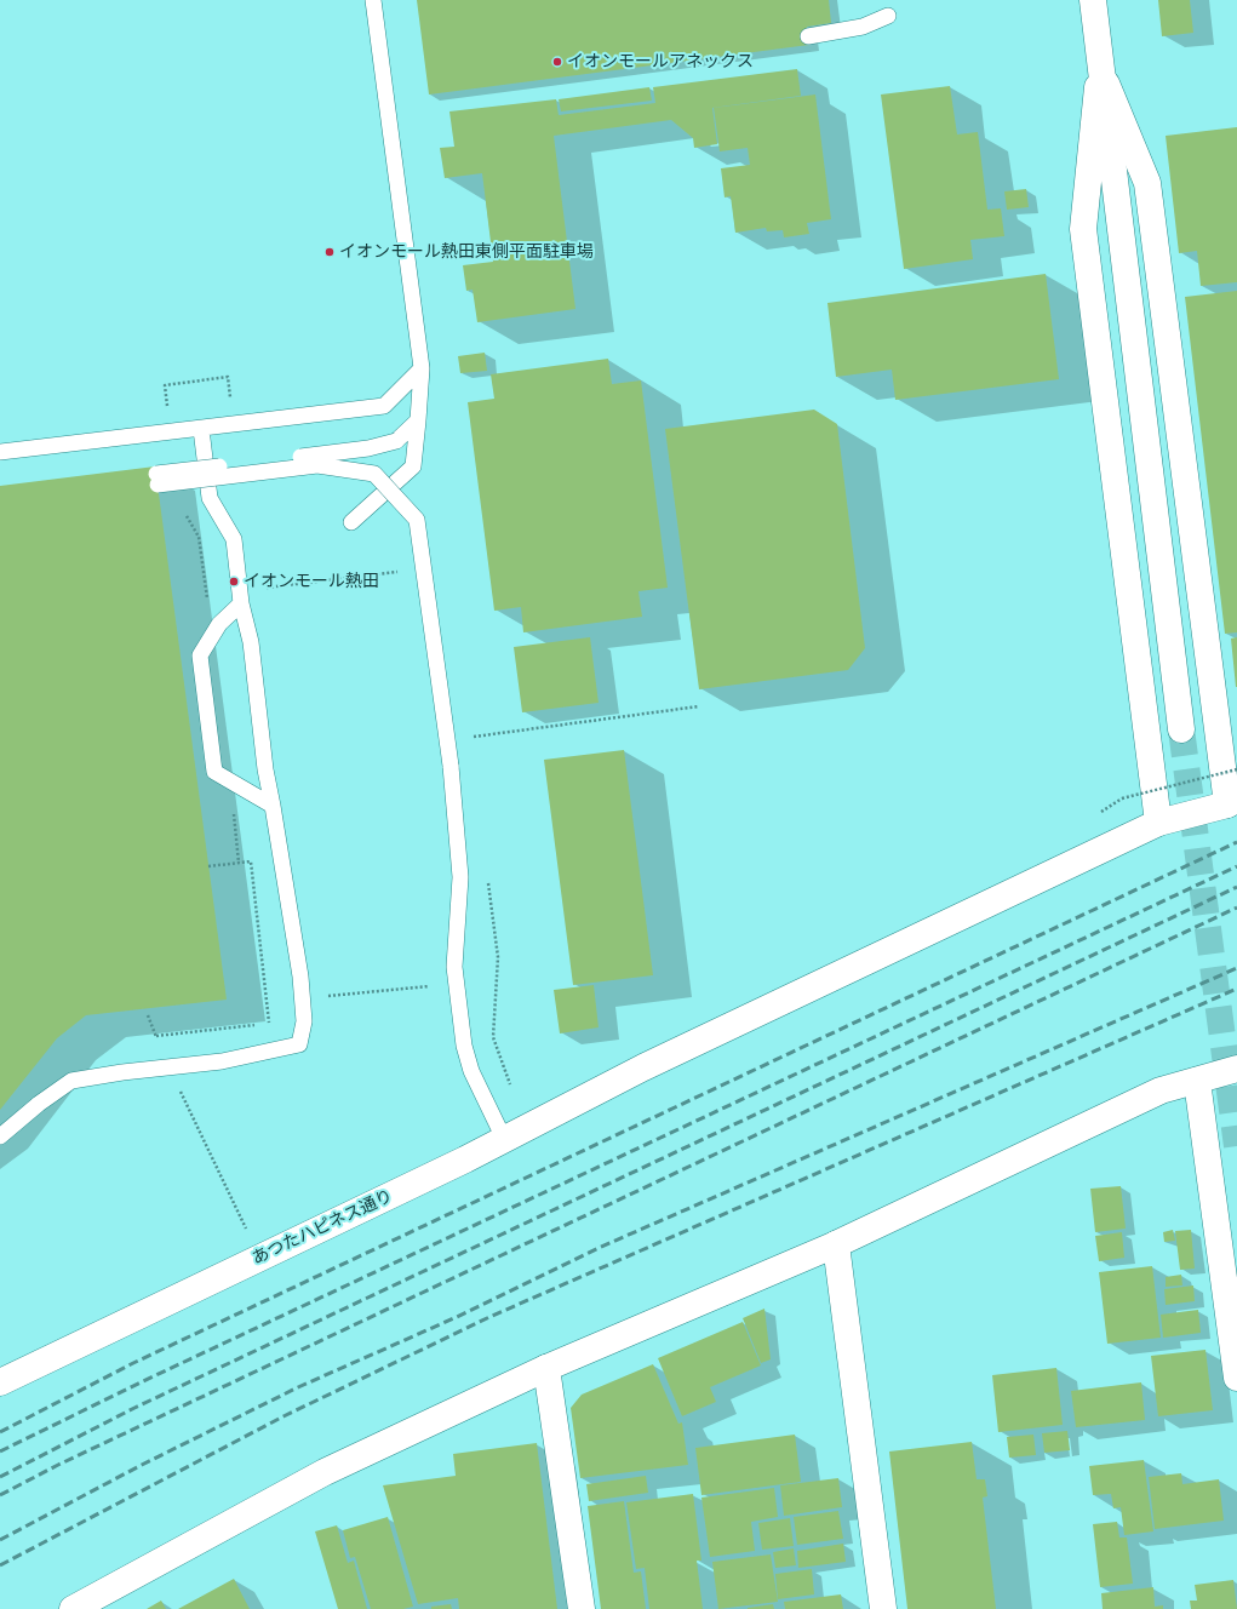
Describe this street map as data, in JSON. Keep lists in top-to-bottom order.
{
  "streets": {
    "street": ["あつたハピネス通り"]
  },
  "places": ["イオンモールアネックス", "イオンモール熱田東側平面駐車場", "イオンモール熱田"]
}
